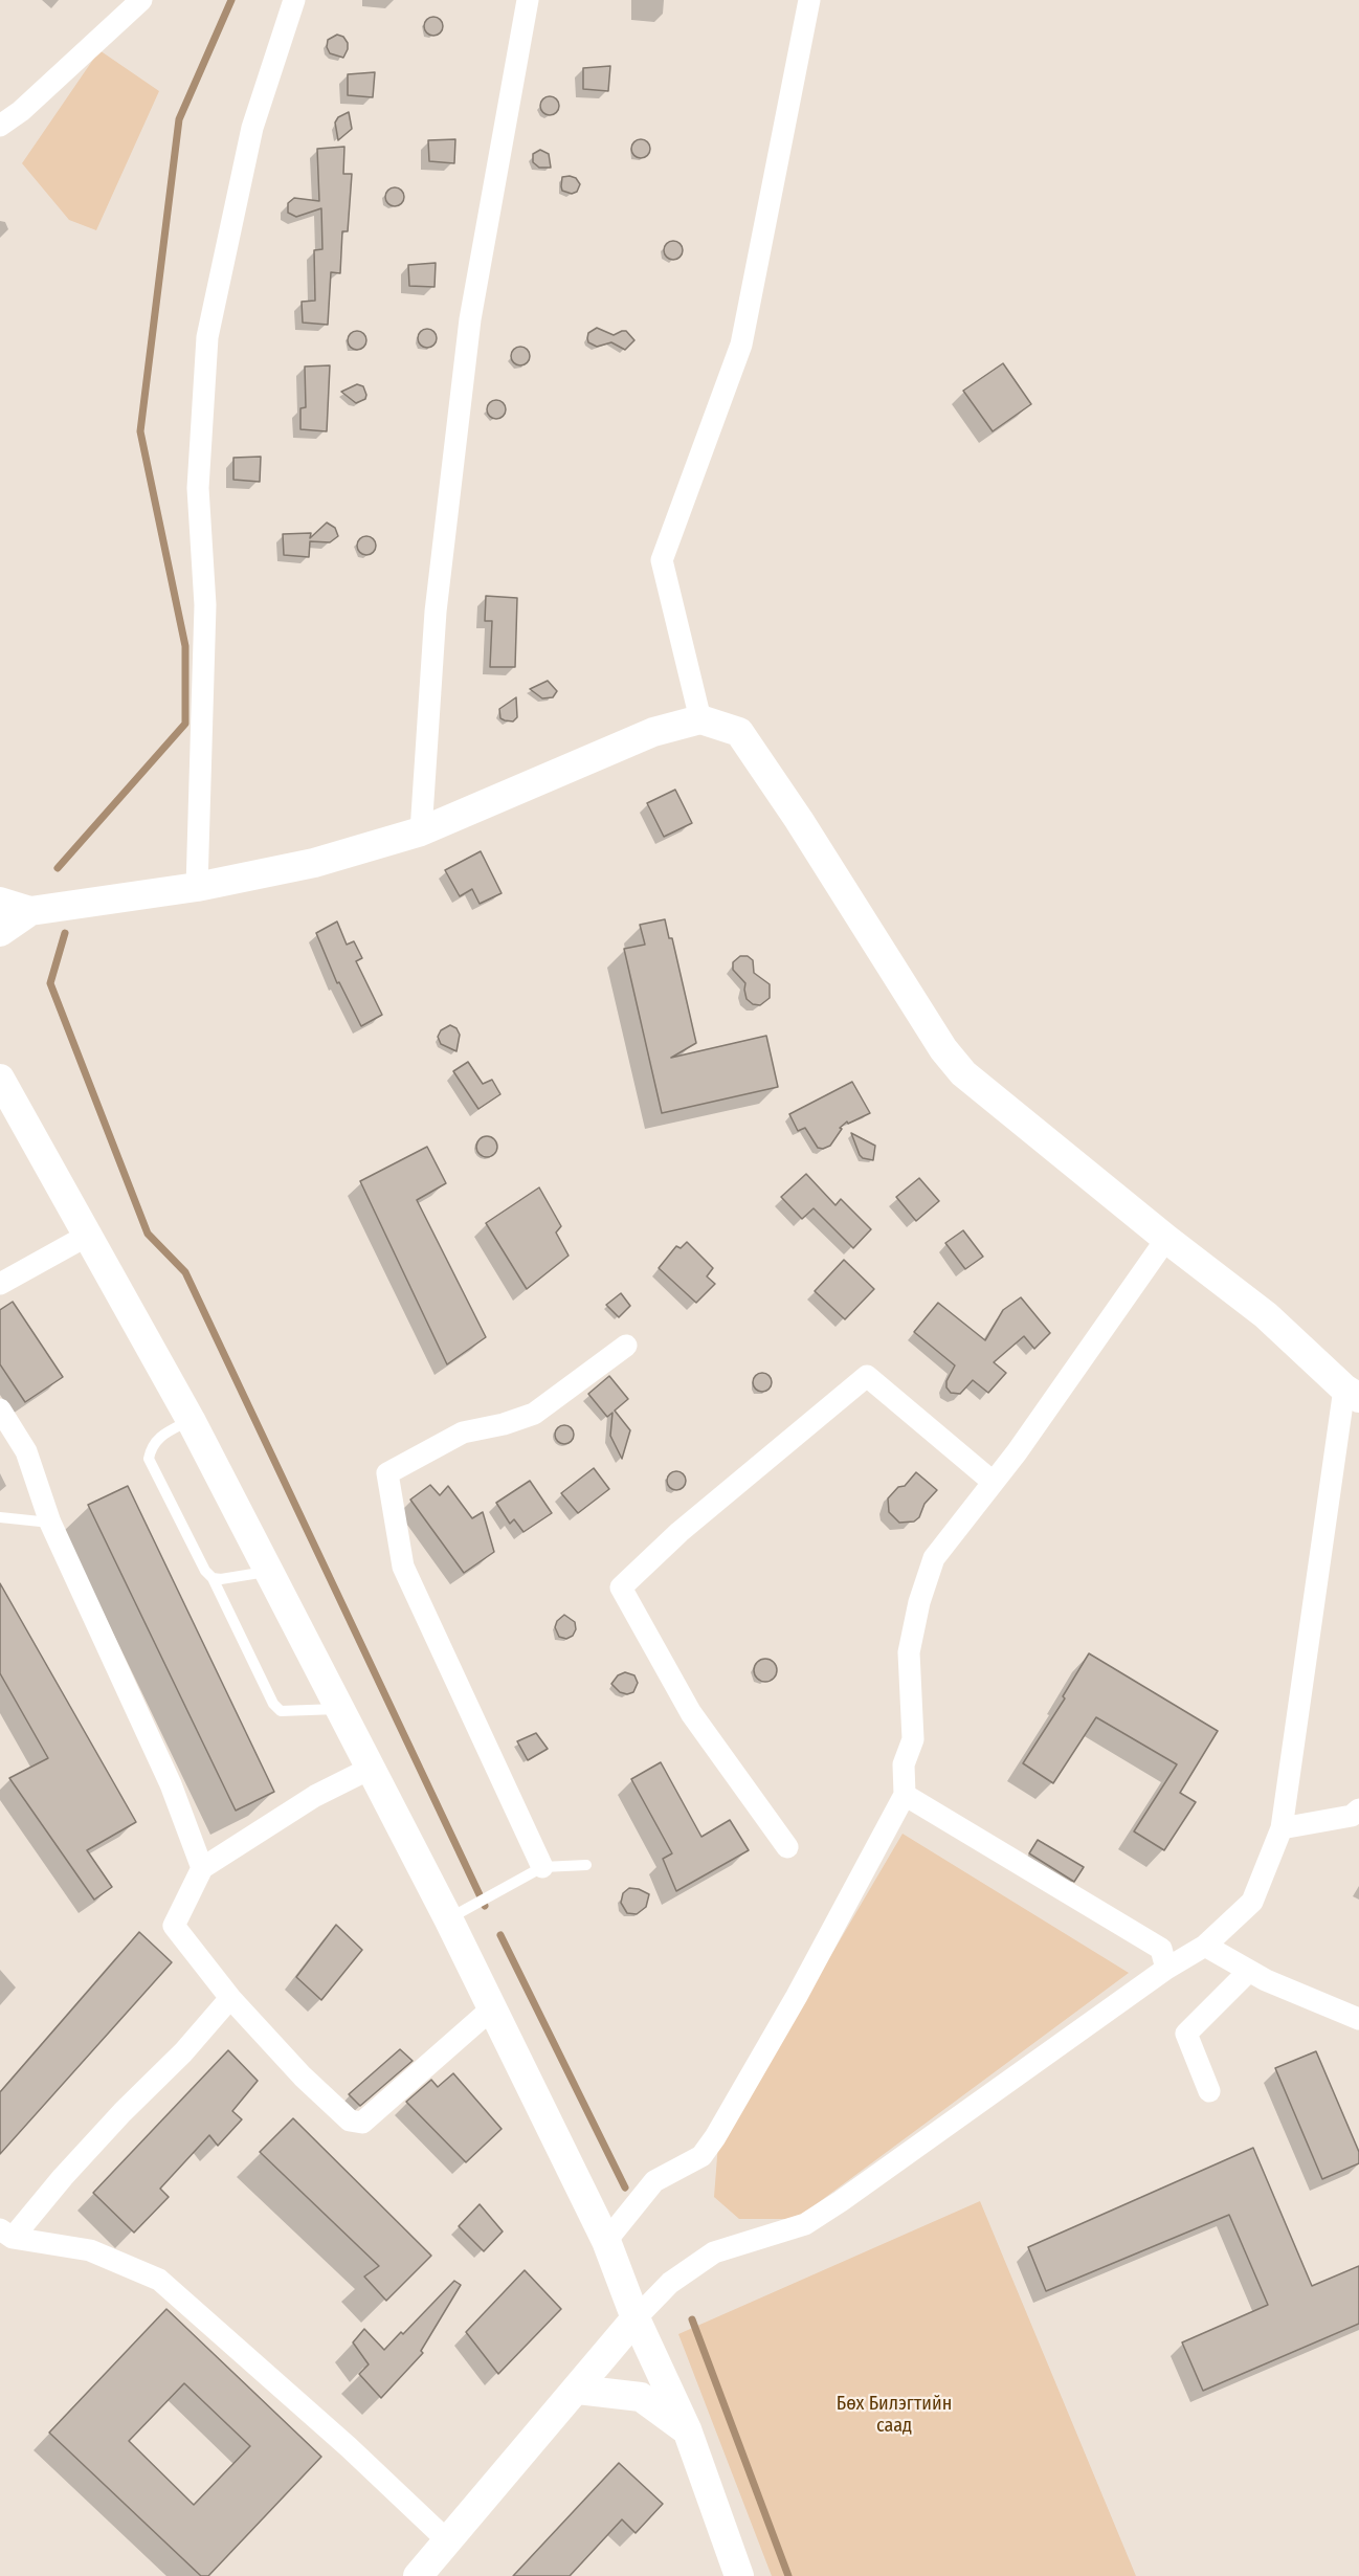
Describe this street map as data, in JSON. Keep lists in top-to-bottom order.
{
  "parks": ["Бөх Билэгтийн саад"]
}
